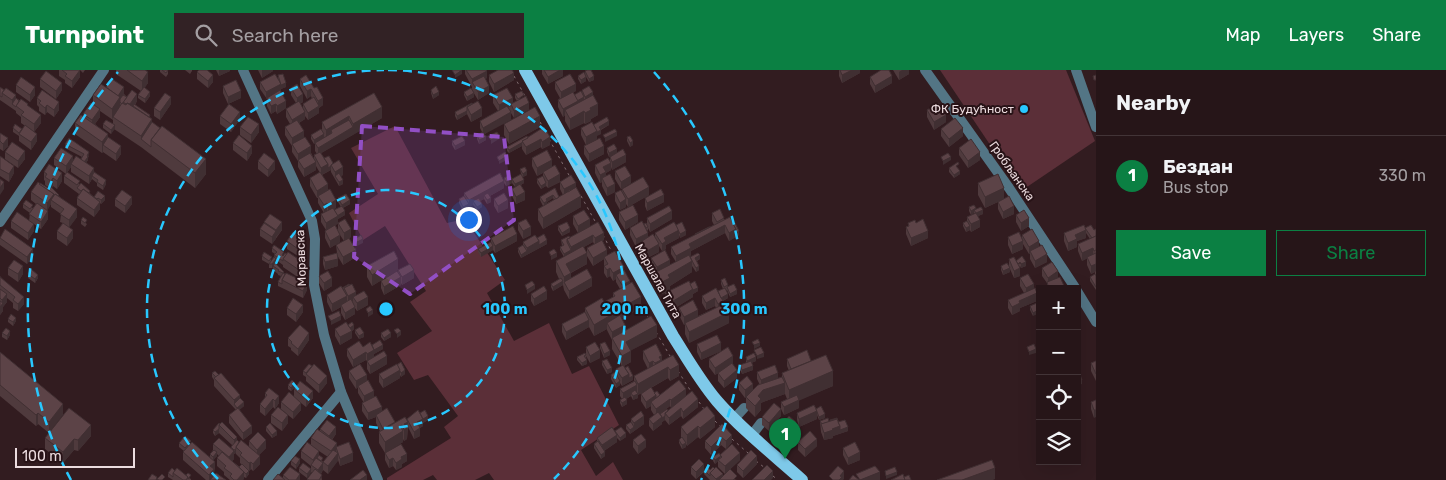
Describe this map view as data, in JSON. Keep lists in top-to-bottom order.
{
  "streets": {
    "main road": ["Маршала Тита"],
    "street": ["Гробљанска", "Моравска"]
  },
  "places": ["ФК Будућност"],
  "scale_bar": "100 m",
  "page": {
    "header": "Turnpoint",
    "search": "Search here",
    "nav": ["Map", "Layers", "Share"],
    "heading": "Nearby",
    "list": [
      {
        "mark": "1",
        "name": "Бездан",
        "note": "Bus stop",
        "value": "330 m"
      }
    ],
    "buttons": ["Save", "Share"],
    "map_buttons": ["+", "−"],
    "pins": "1",
    "scale": "100 m"
  },
  "rings": ["100 m", "200 m", "300 m"]
}
